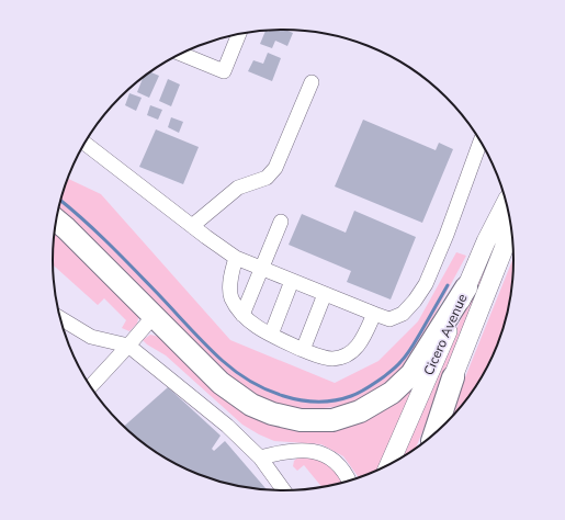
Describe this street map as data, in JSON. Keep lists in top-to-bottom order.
{
  "streets": {
    "main road": ["Cicero Avenue"]
  }
}
